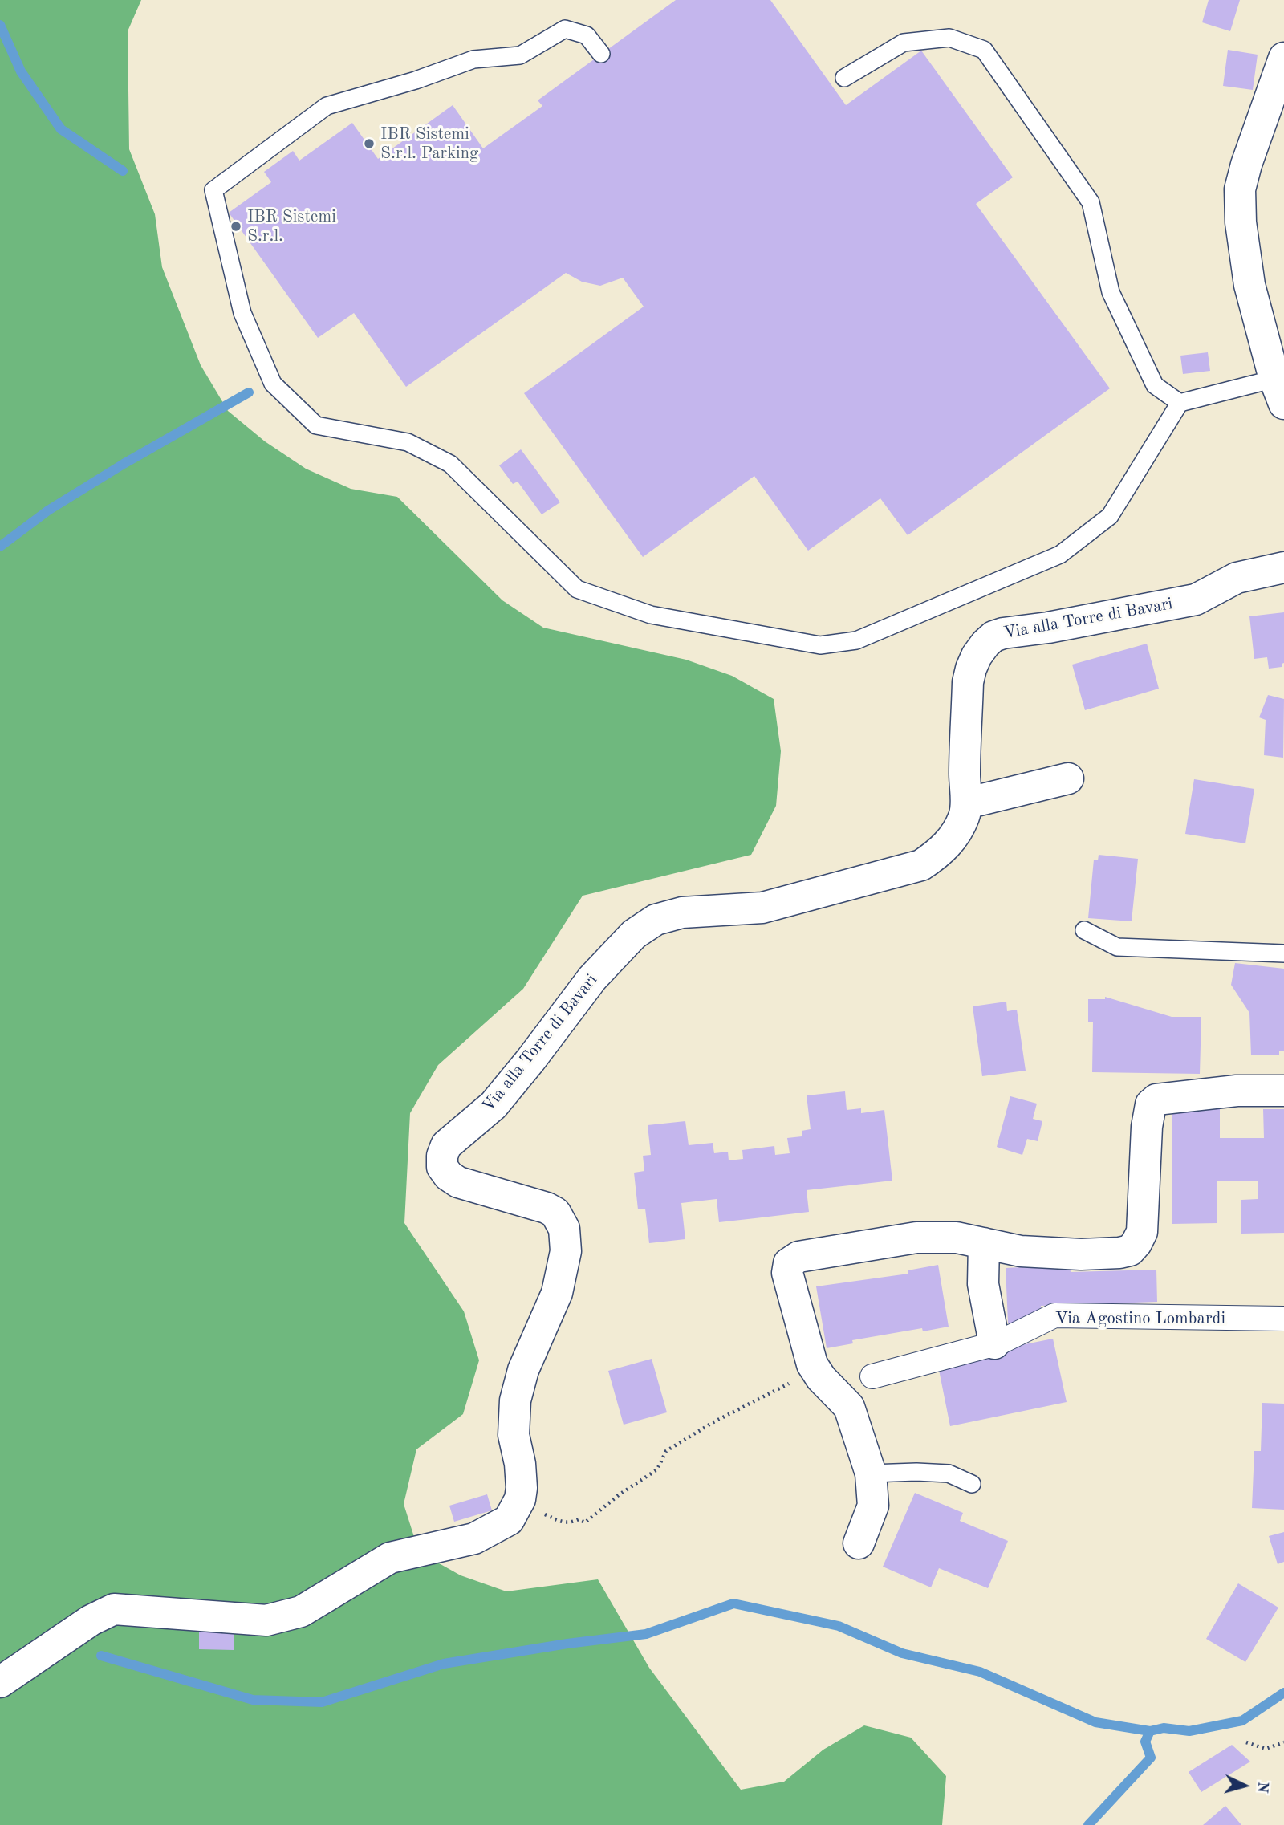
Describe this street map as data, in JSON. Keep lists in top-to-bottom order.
{
  "streets": {
    "street": ["Via alla Torre di Bavari", "Via Agostino Lombardi"]
  },
  "places": ["IBR Sistemi S.r.l. Parking", "IBR Sistemi S.r.l."],
  "north": "right"
}
